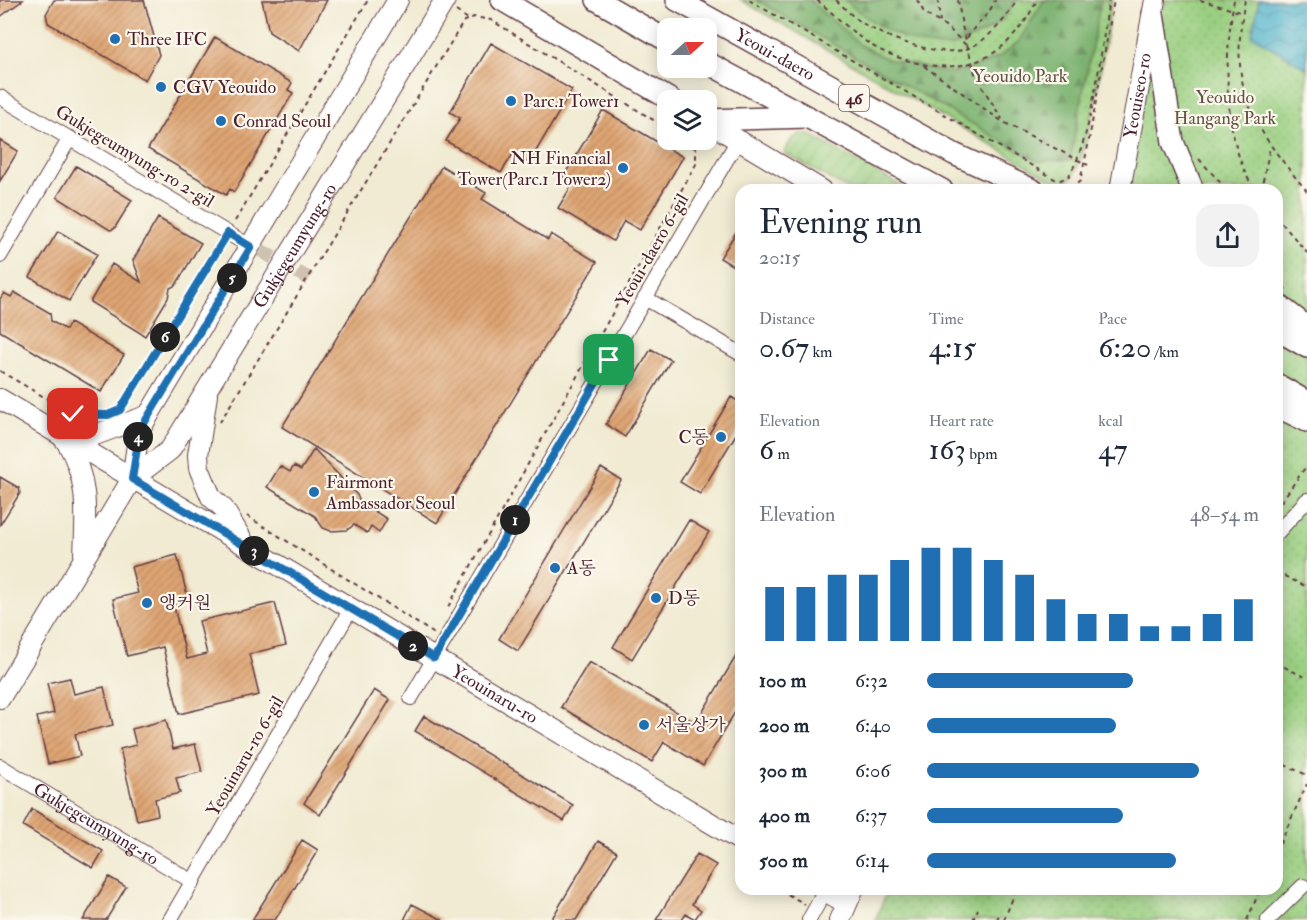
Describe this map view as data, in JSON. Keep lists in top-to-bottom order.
{
  "streets": {
    "main road": ["Yeoui-daero", "46"],
    "street": [
      "Yeouiseo-ro",
      "Gukjegeumyung-ro 2-gil",
      "Gukjegeumyung-ro",
      "Yeoui-daero 6-gil",
      "Yeouinaru-ro",
      "Yeouinaru-ro 6-gil"
    ]
  },
  "crossings": [
    ["Gukjegeumyung-ro 2-gil", "Gukjegeumyung-ro"],
    ["Gukjegeumyung-ro", "Yeouinaru-ro"],
    ["Gukjegeumyung-ro", "Yeouinaru-ro 6-gil"],
    ["Yeoui-daero 6-gil", "Yeouinaru-ro"],
    ["Yeouinaru-ro", "Yeouinaru-ro 6-gil"]
  ],
  "parks": ["Yeouido Park", "Yeouido Hangang Park"],
  "places": [
    "Three IFC",
    "CGV Yeouido",
    "Parc.1 Tower1",
    "Conrad Seoul",
    "NH Financial Tower(Parc.1 Tower2)",
    "C동",
    "Fairmont Ambassador Seoul",
    "A동",
    "D동",
    "앵커원",
    "서울상가"
  ],
  "north": "right",
  "page": {
    "heading": ["Evening run", "20:15"],
    "pins": [
      "5",
      "6",
      "4",
      "1",
      "3",
      "2"
    ],
    "stats": [
      ["Distance", "0.67 km"],
      ["Time", "4:15"],
      ["Pace", "6:20 /km"],
      ["Elevation", "6 m"],
      ["Heart rate", "163 bpm"],
      ["kcal", "47"]
    ],
    "chart": ["Elevation", "48–54 m"],
    "list": [
      {
        "name": "100 m",
        "note": "6:32"
      },
      {
        "name": "200 m",
        "note": "6:40"
      },
      {
        "name": "300 m",
        "note": "6:06"
      },
      {
        "name": "400 m",
        "note": "6:37"
      },
      {
        "name": "500 m",
        "note": "6:14"
      }
    ]
  }
}
